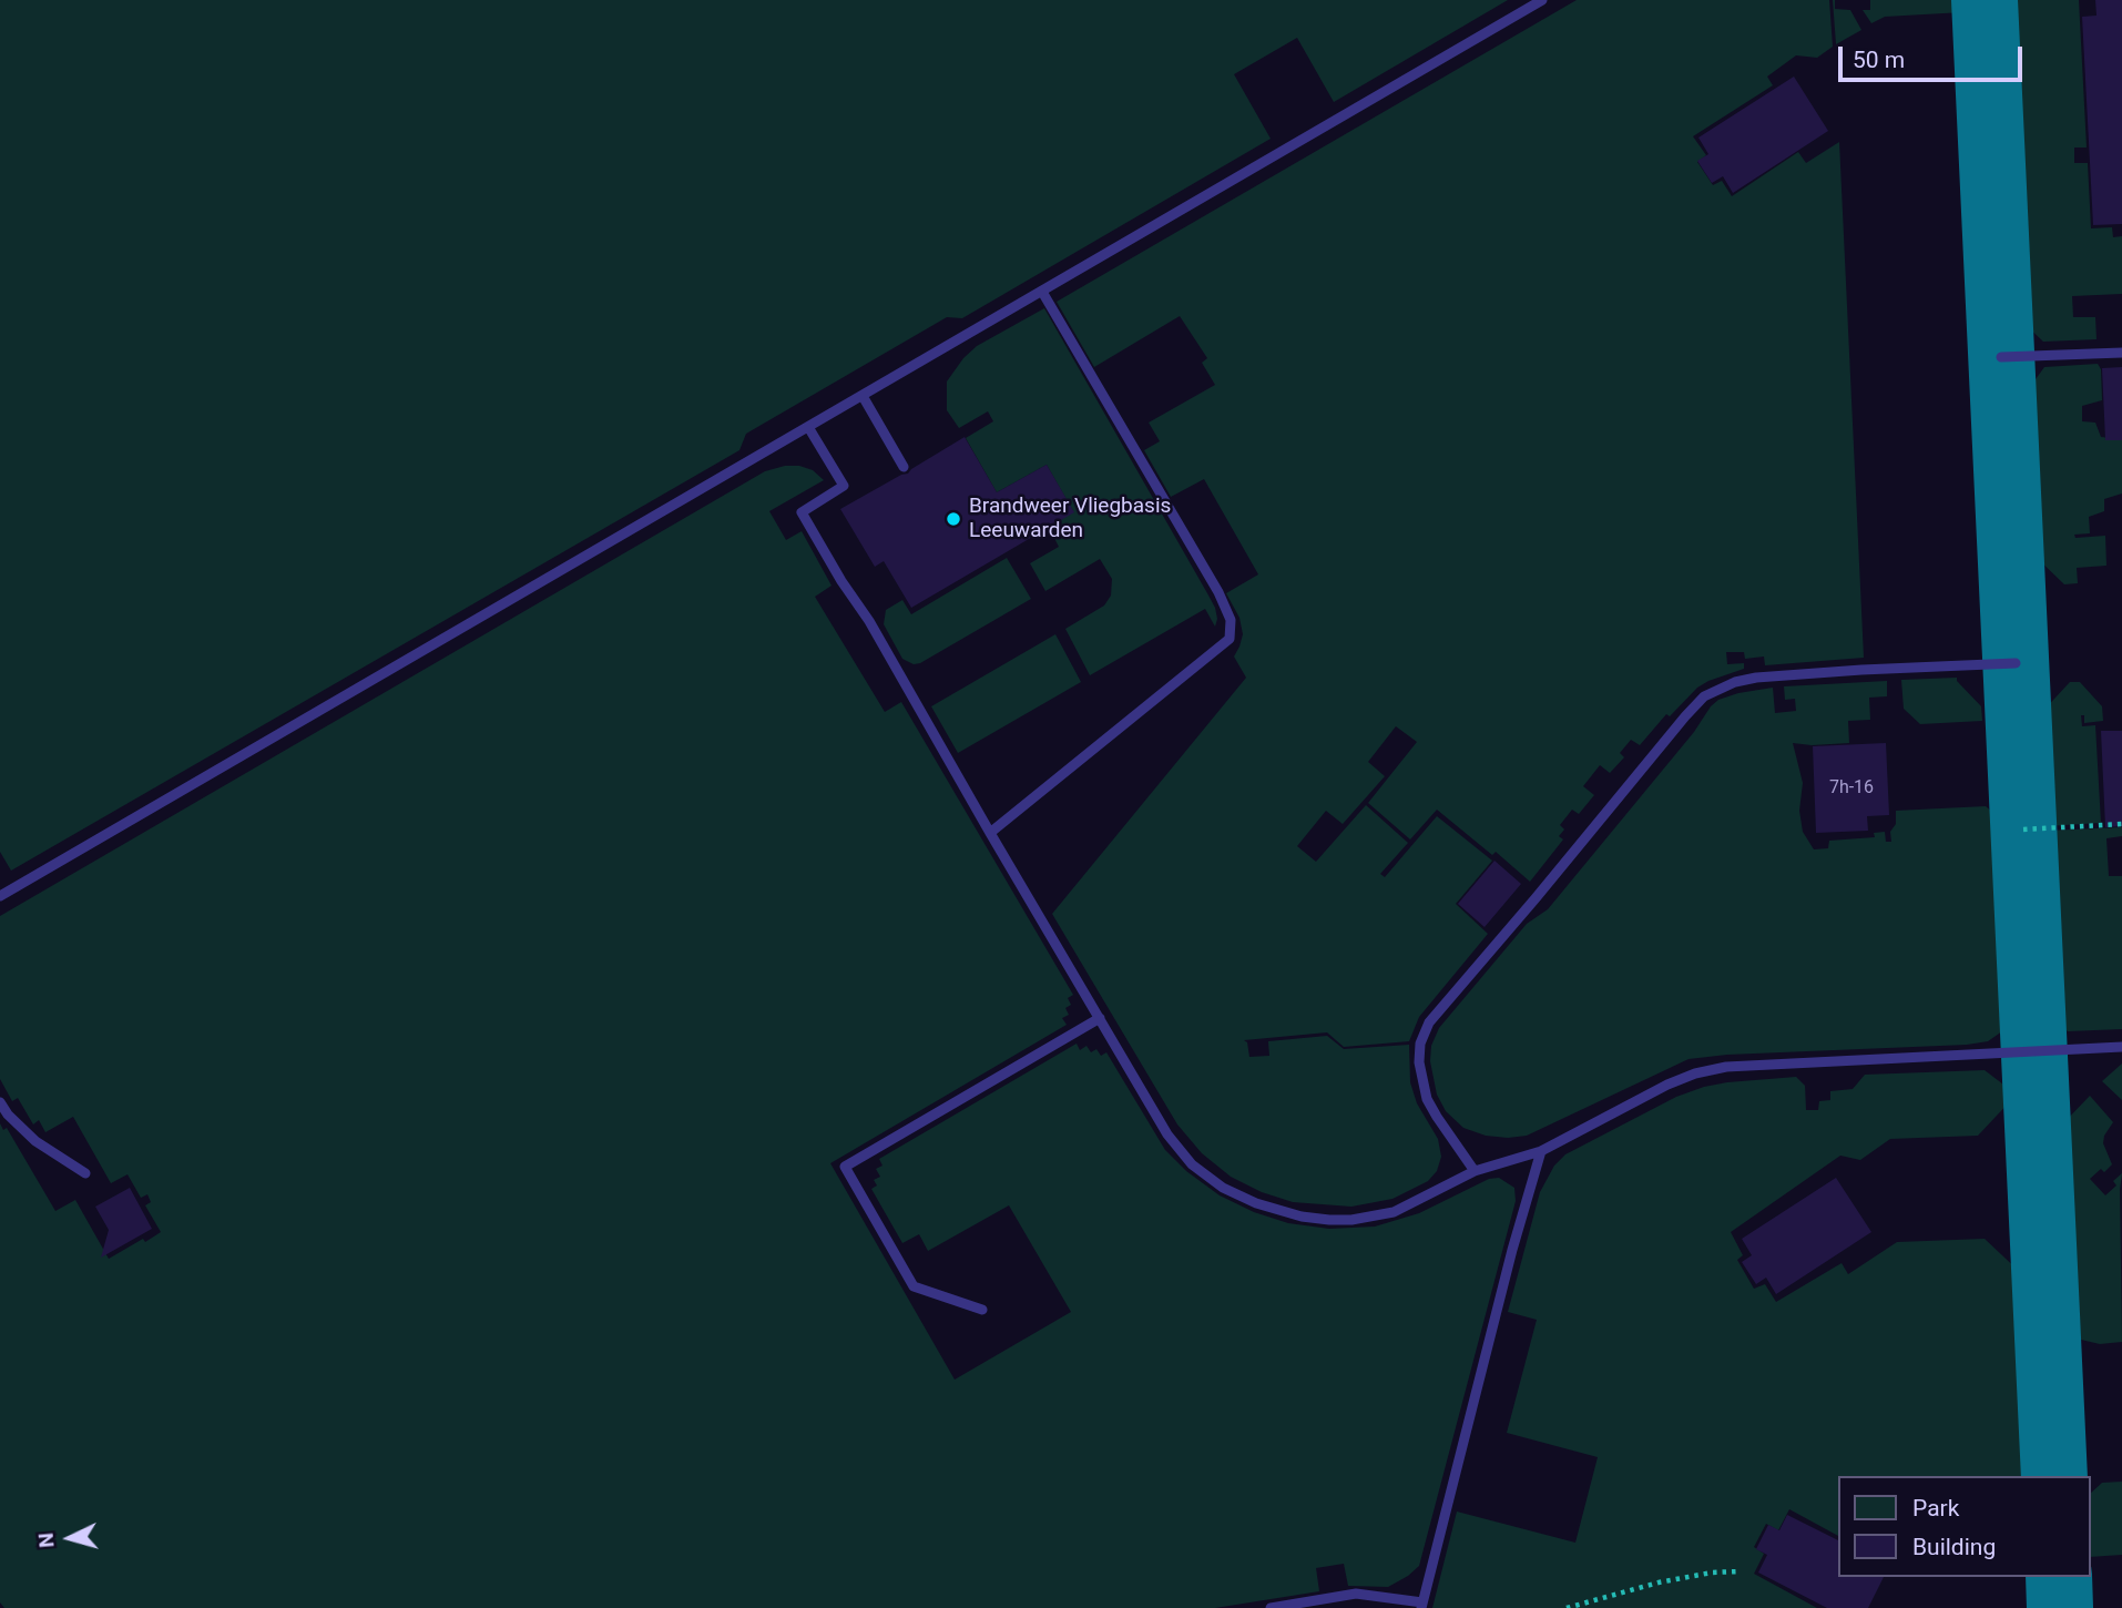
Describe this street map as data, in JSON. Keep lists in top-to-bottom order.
{
  "places": ["Brandweer Vliegbasis Leeuwarden"],
  "house_numbers": ["7h-16"],
  "legend": ["Park", "Building"],
  "scale_bar": "50 m",
  "north": "left"
}
